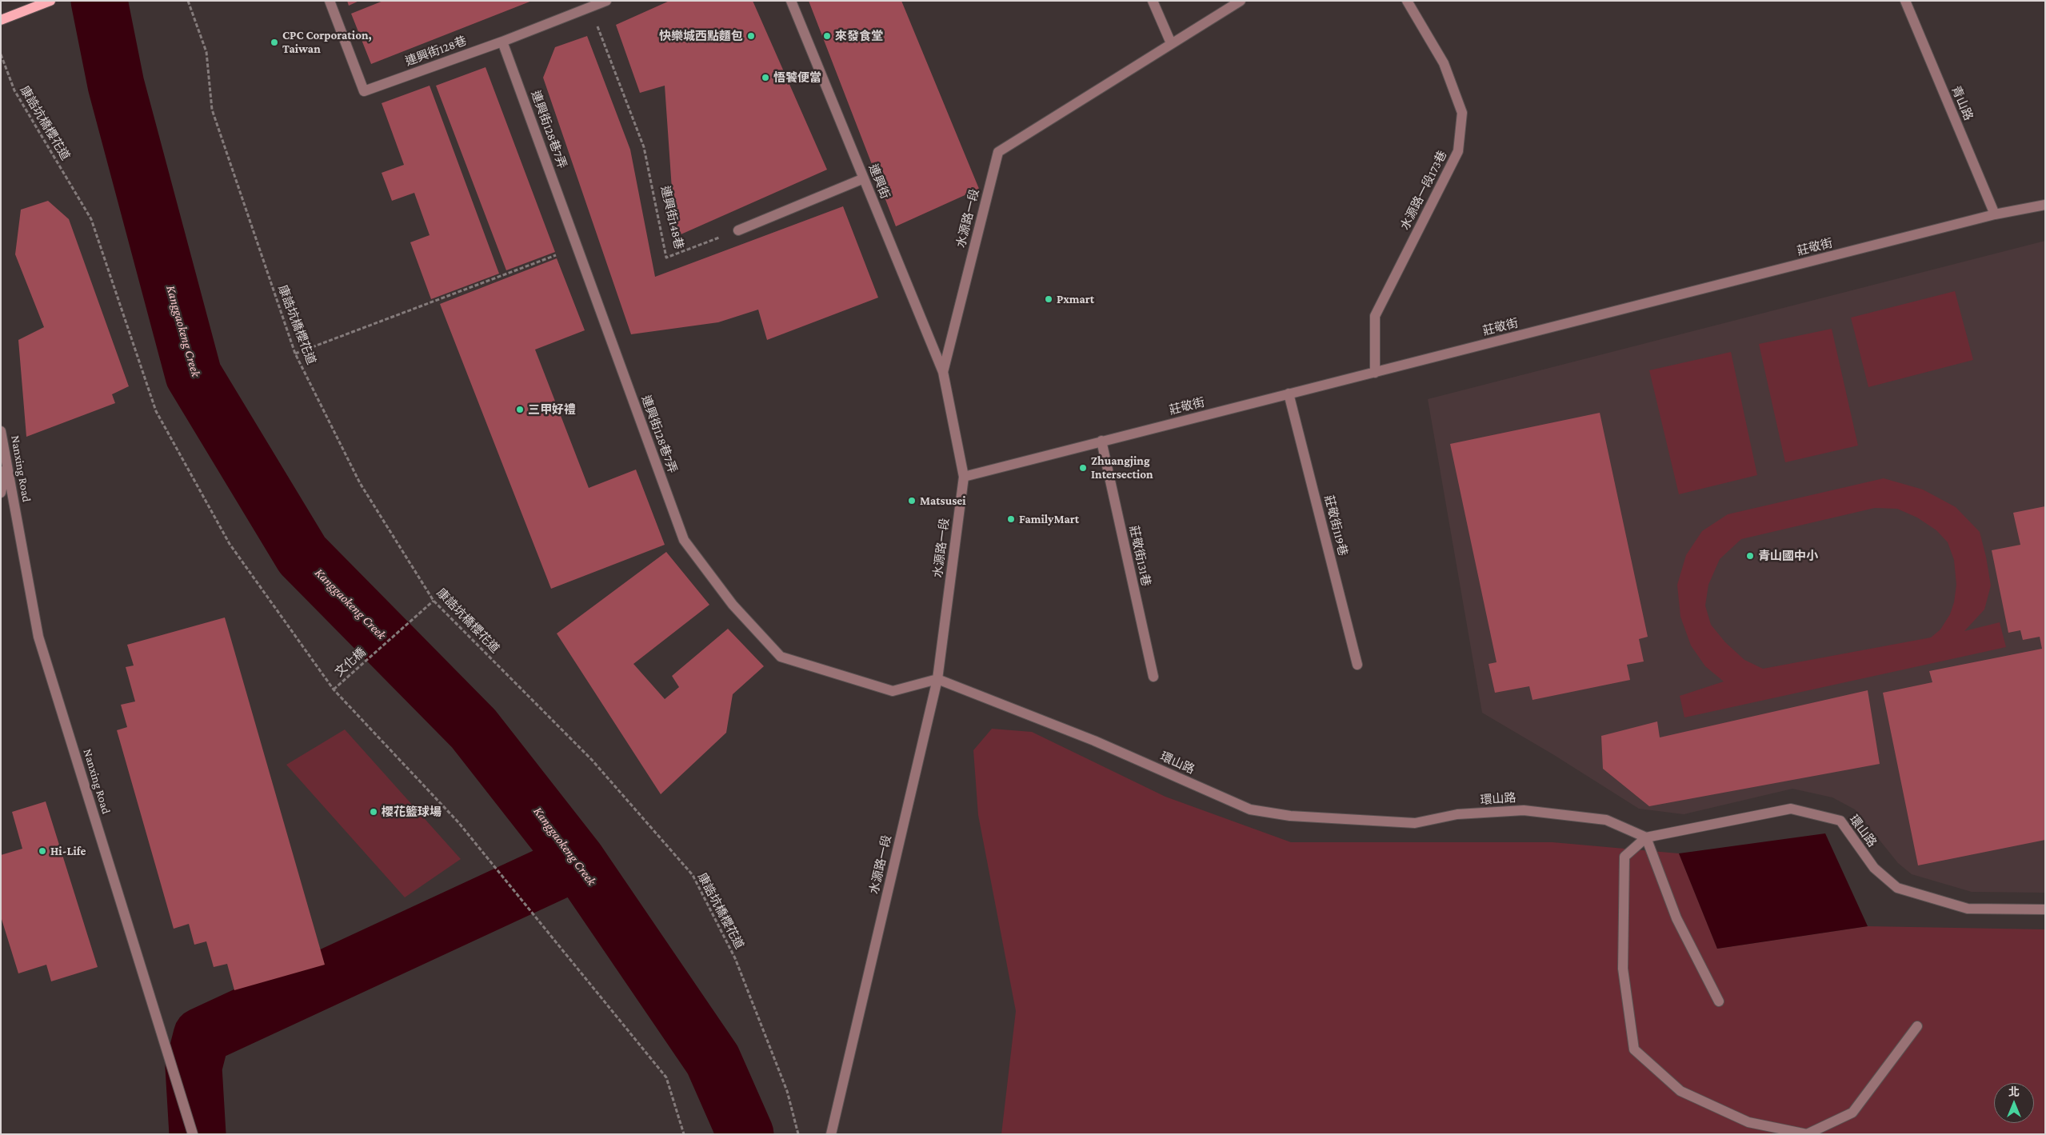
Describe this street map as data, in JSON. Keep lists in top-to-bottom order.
{
  "streets": {
    "street": [
      "連興街128巷",
      "青山路",
      "連興街128巷7弄",
      "連興街",
      "水源路一段173巷",
      "水源路一段",
      "莊敬街",
      "Nanxing Road",
      "莊敬街119巷",
      "莊敬街131巷",
      "環山路"
    ],
    "path": ["康誥坑橋櫻花道", "連興街148巷", "文化橋"]
  },
  "crossings": [
    ["連興街128巷", "連興街128巷7弄"],
    ["連興街128巷", "連興街148巷"],
    ["青山路", "莊敬街"],
    ["康誥坑橋櫻花道", "文化橋"],
    ["連興街128巷7弄", "水源路一段"],
    ["連興街128巷7弄", "環山路"],
    ["連興街", "水源路一段"],
    ["水源路一段173巷", "莊敬街"],
    ["水源路一段", "莊敬街"],
    ["水源路一段", "環山路"],
    ["莊敬街", "莊敬街119巷"],
    ["莊敬街", "莊敬街131巷"]
  ],
  "water": ["Kanggaokeng Creek"],
  "places": [
    "快樂城西點麵包",
    "來發食堂",
    "CPC Corporation, Taiwan",
    "悟饕便當",
    "Pxmart",
    "三甲好禮",
    "Zhuangjing Intersection",
    "Matsusei",
    "FamilyMart",
    "青山國中小",
    "櫻花籃球場",
    "Hi-Life"
  ],
  "north": "top"
}
